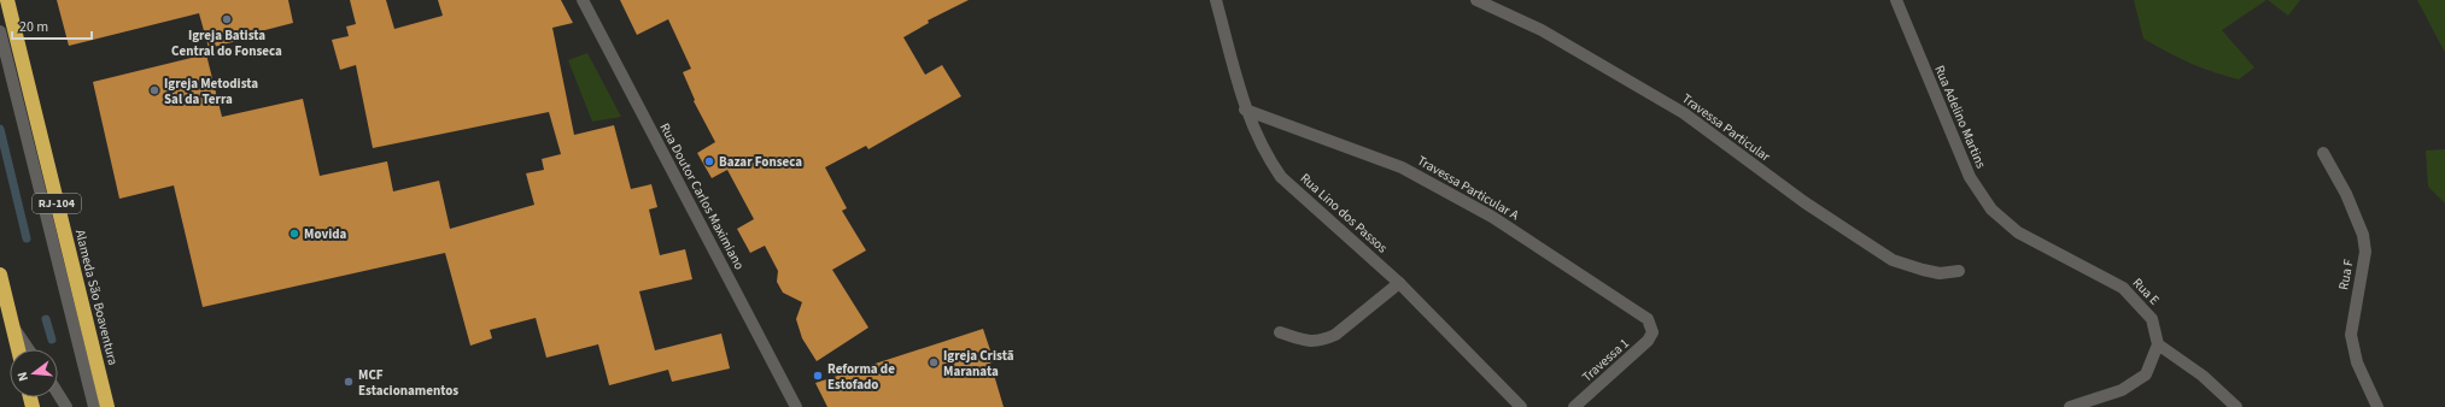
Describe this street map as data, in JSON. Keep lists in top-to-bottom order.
{
  "streets": {
    "highway": ["RJ-104", "Alameda São Boaventura"],
    "street": [
      "Rua Adelino Martins",
      "Travessa Particular",
      "Travessa Particular A",
      "Rua Doutor Carlos Maximiano",
      "Rua Lino dos Passos",
      "Rua F",
      "Rua E",
      "Travessa 1"
    ]
  },
  "crossings": [
    ["Rua Adelino Martins", "Rua E"],
    ["Travessa Particular A", "Rua Lino dos Passos"],
    ["Travessa Particular A", "Travessa 1"]
  ],
  "places": [
    "Igreja Batista Central do Fonseca",
    "Igreja Metodista Sal da Terra",
    "Bazar Fonseca",
    "Movida",
    "Igreja Cristã Maranata",
    "Reforma de Estofado",
    "MCF Estacionamentos"
  ],
  "scale_bar": "20 m",
  "north": "left"
}
